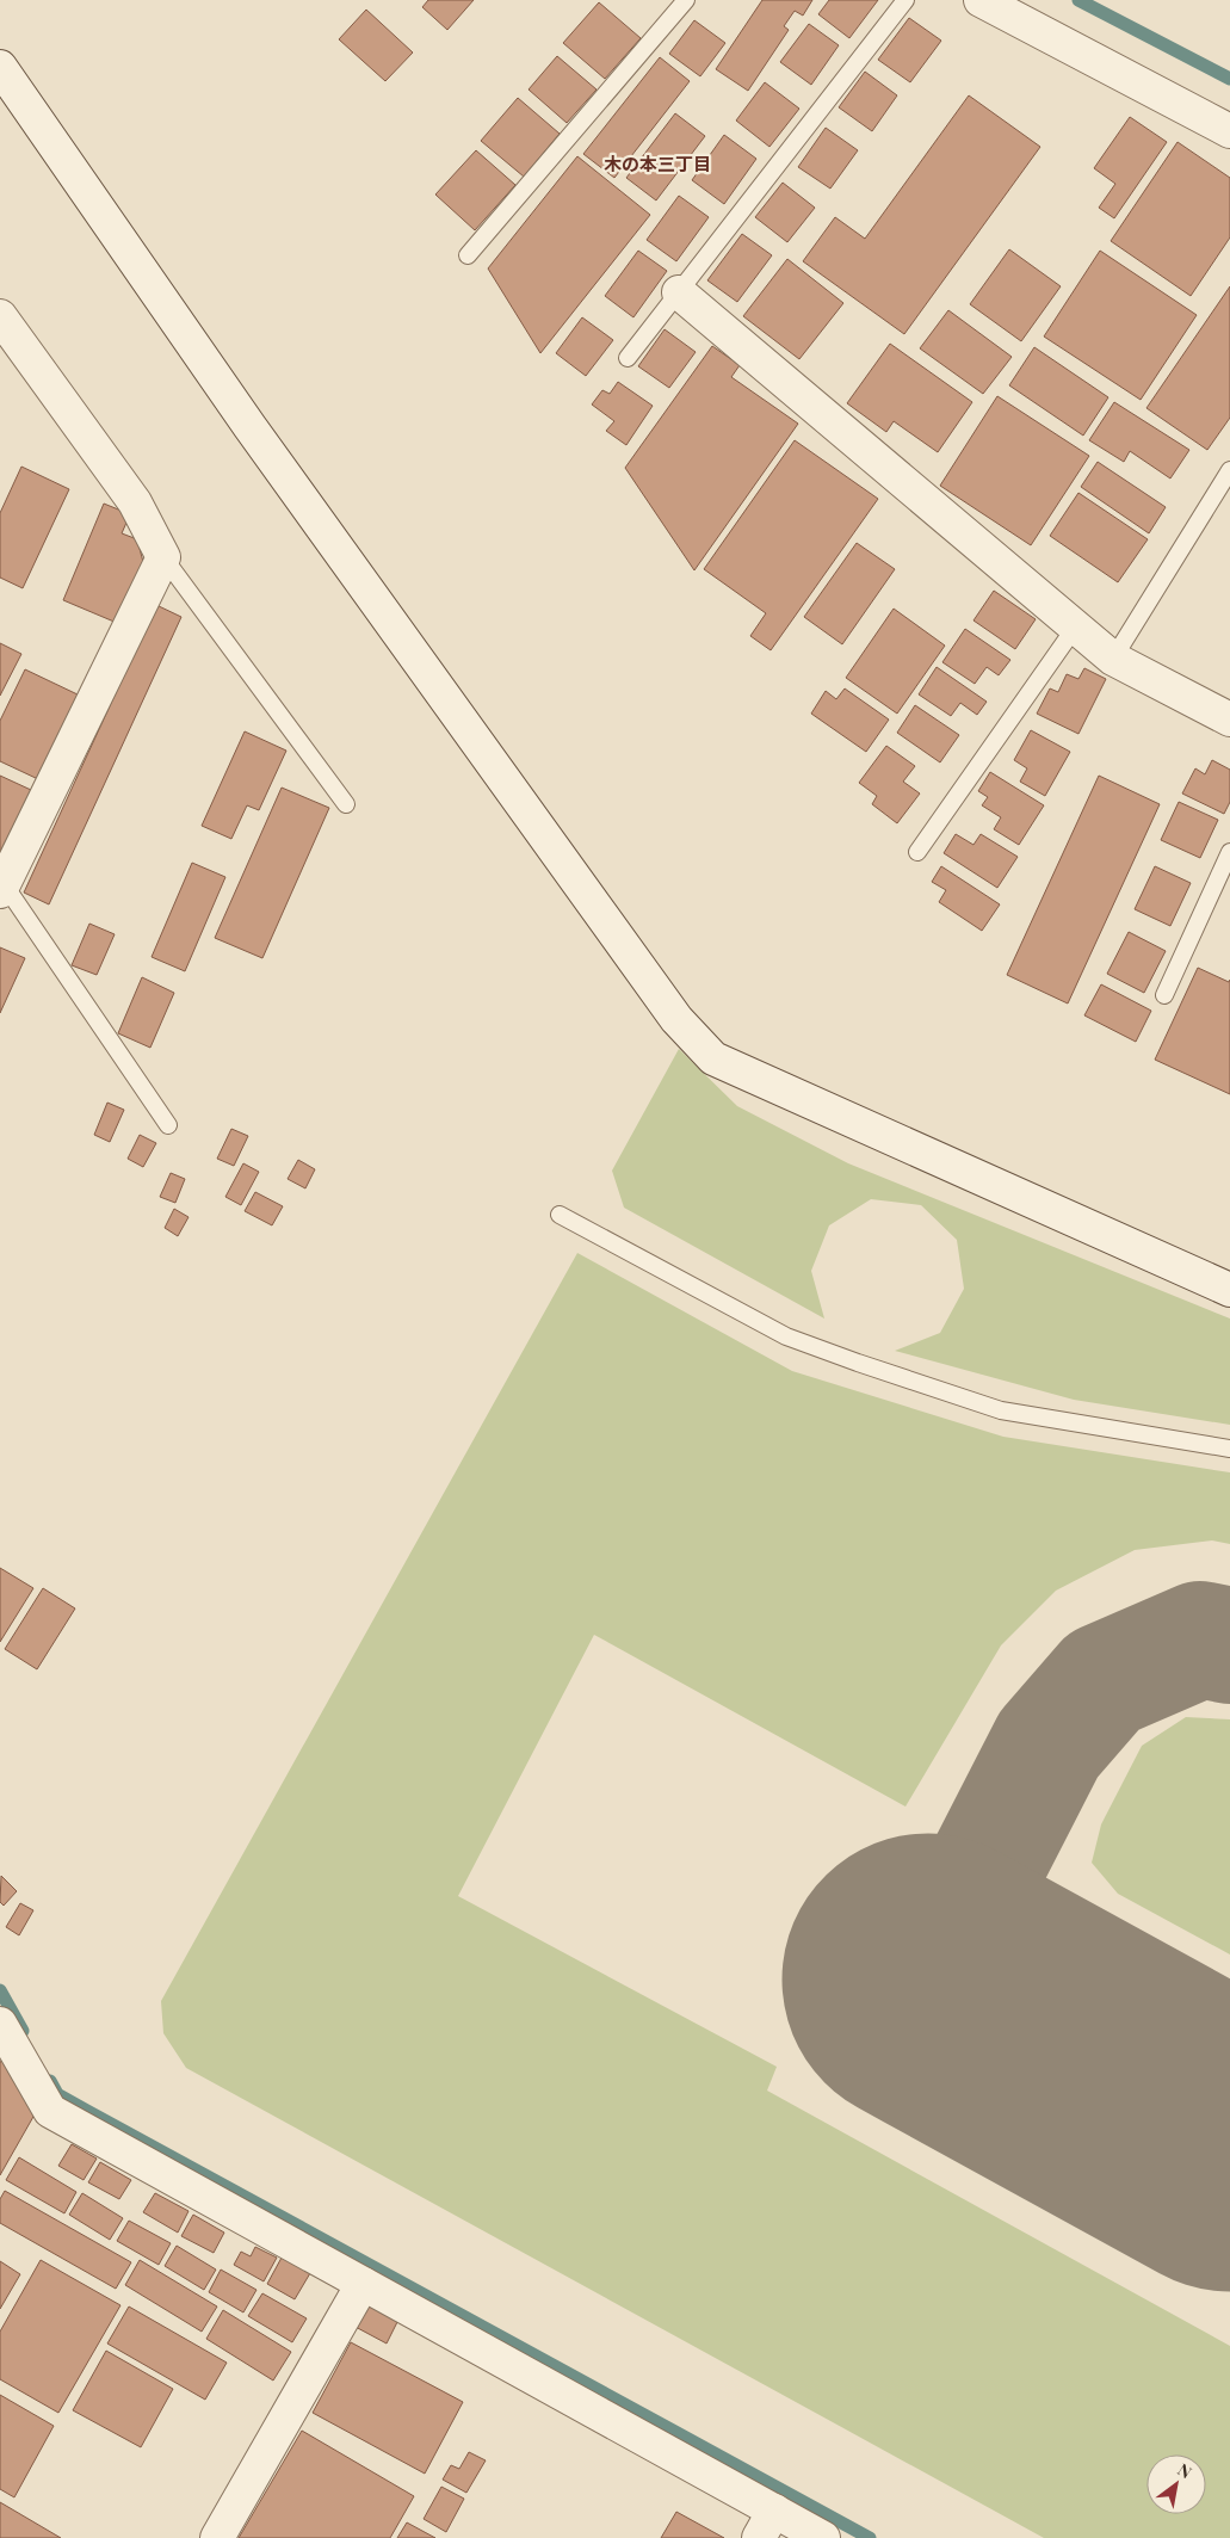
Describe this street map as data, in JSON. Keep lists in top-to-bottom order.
{
  "districts": ["木の本三丁目"],
  "north": "top right"
}
